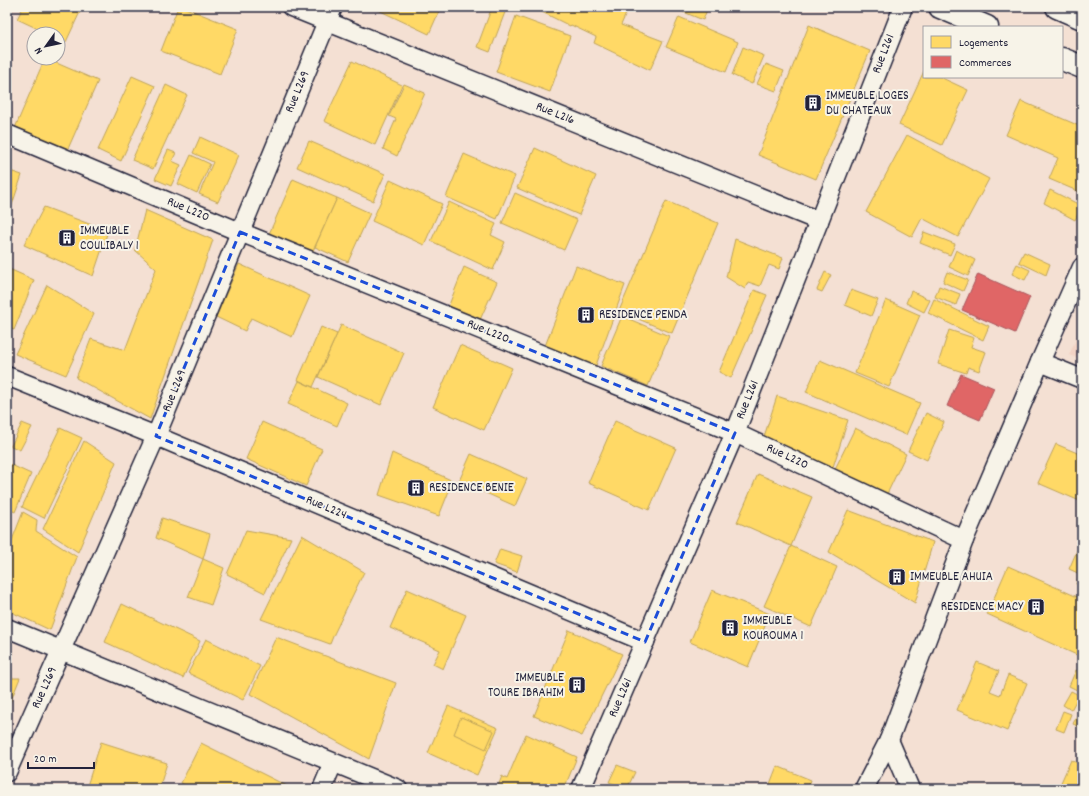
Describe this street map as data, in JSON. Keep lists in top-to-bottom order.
{
  "streets": {
    "street": [
      "Rue L261",
      "Rue L269",
      "Rue L216",
      "Rue L220",
      "Rue L224"
    ]
  },
  "crossings": [
    ["Rue L261", "Rue L216"],
    ["Rue L261", "Rue L220"],
    ["Rue L261", "Rue L224"],
    ["Rue L269", "Rue L216"],
    ["Rue L269", "Rue L220"],
    ["Rue L269", "Rue L224"]
  ],
  "places": {
    "building": [
      "IMMEUBLE LOGES DU CHATEAUX",
      "IMMEUBLE COULIBALY 1",
      "RESIDENCE PENDA",
      "RESIDENCE BENIE",
      "IMMEUBLE AHUIA",
      "RESIDENCE MACY",
      "IMMEUBLE KOUROUMA 1",
      "IMMEUBLE TOURE IBRAHIM"
    ]
  },
  "legend": ["Logements", "Commerces"],
  "scale_bar": "20 m",
  "north": "bottom left"
}
